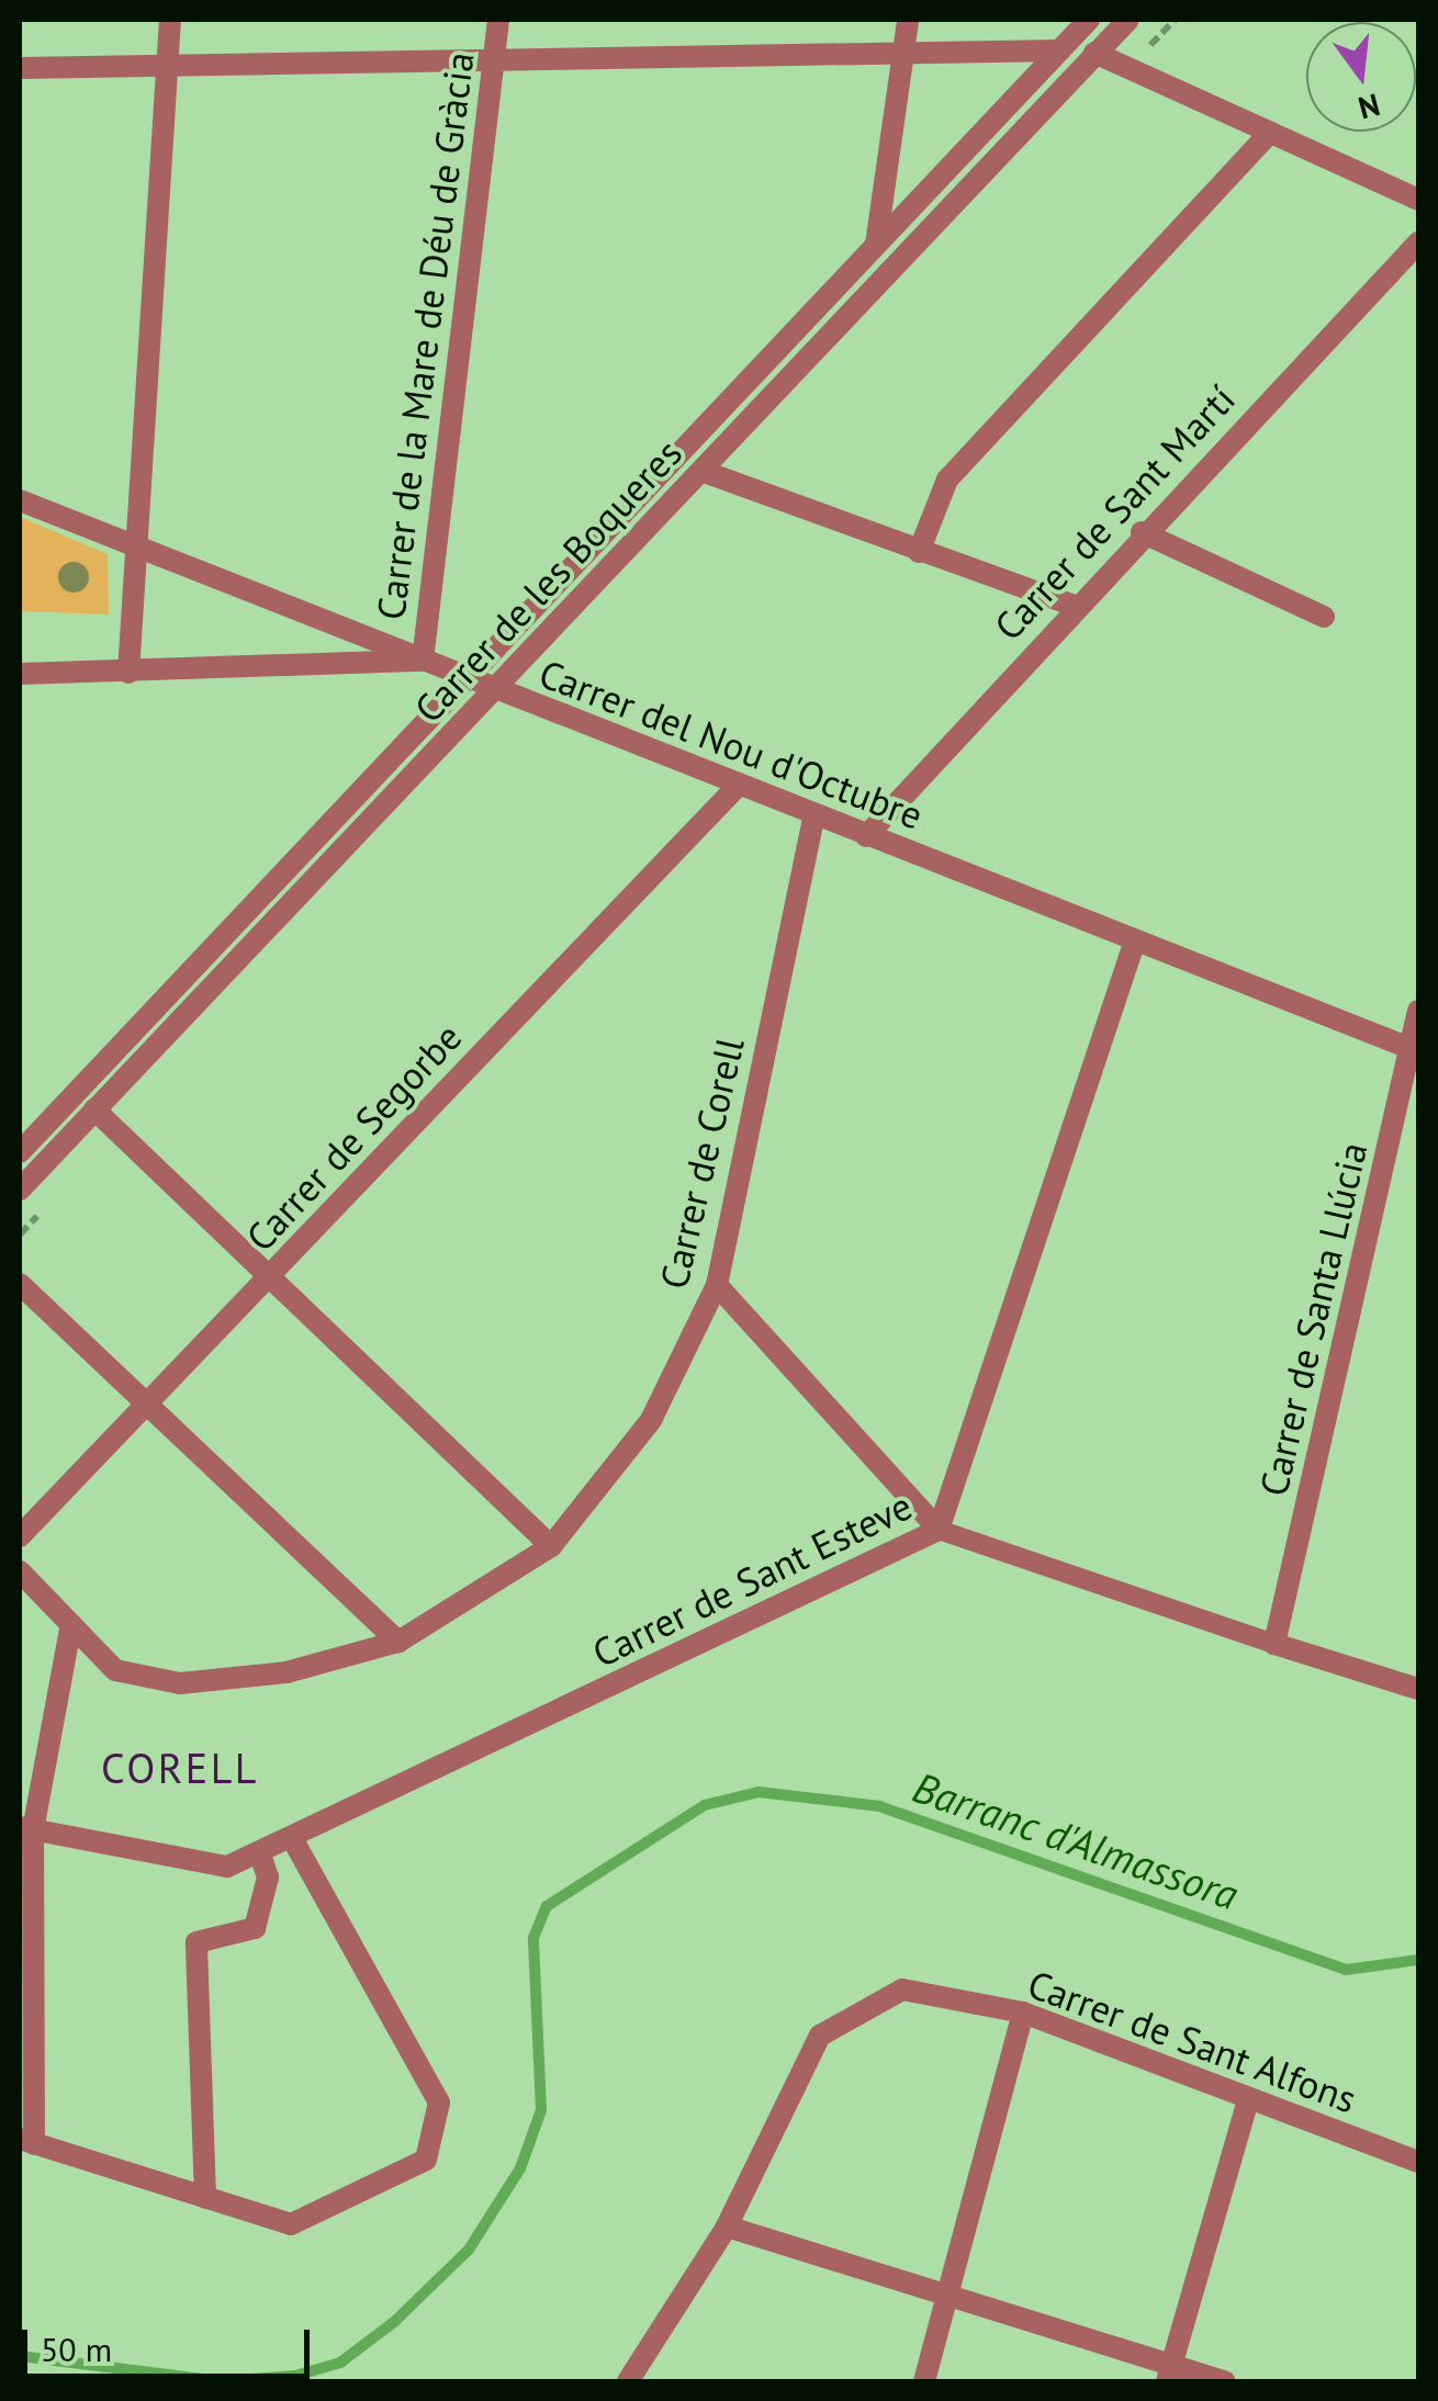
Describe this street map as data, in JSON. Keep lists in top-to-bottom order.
{
  "streets": {
    "street": [
      "Carrer de la Mare de Déu de Gràcia",
      "Carrer de Sant Martí",
      "Carrer de les Boqueres",
      "Carrer del Nou d'Octubre",
      "Carrer de Segorbe",
      "Carrer de Corell",
      "Carrer de Santa Llúcia",
      "Carrer de Sant Esteve",
      "Carrer de Sant Alfons"
    ]
  },
  "crossings": [
    ["Carrer de la Mare de Déu de Gràcia", "Carrer del Nou d'Octubre"],
    ["Carrer de Sant Martí", "Carrer del Nou d'Octubre"],
    ["Carrer de les Boqueres", "Carrer del Nou d'Octubre"],
    ["Carrer del Nou d'Octubre", "Carrer de Segorbe"],
    ["Carrer del Nou d'Octubre", "Carrer de Corell"],
    ["Carrer del Nou d'Octubre", "Carrer de Santa Llúcia"],
    ["Carrer del Nou d'Octubre", "Carrer de Sant Esteve"]
  ],
  "districts": ["CORELL"],
  "water": ["Barranc d'Almassora"],
  "scale_bar": "50 m",
  "north": "bottom"
}
